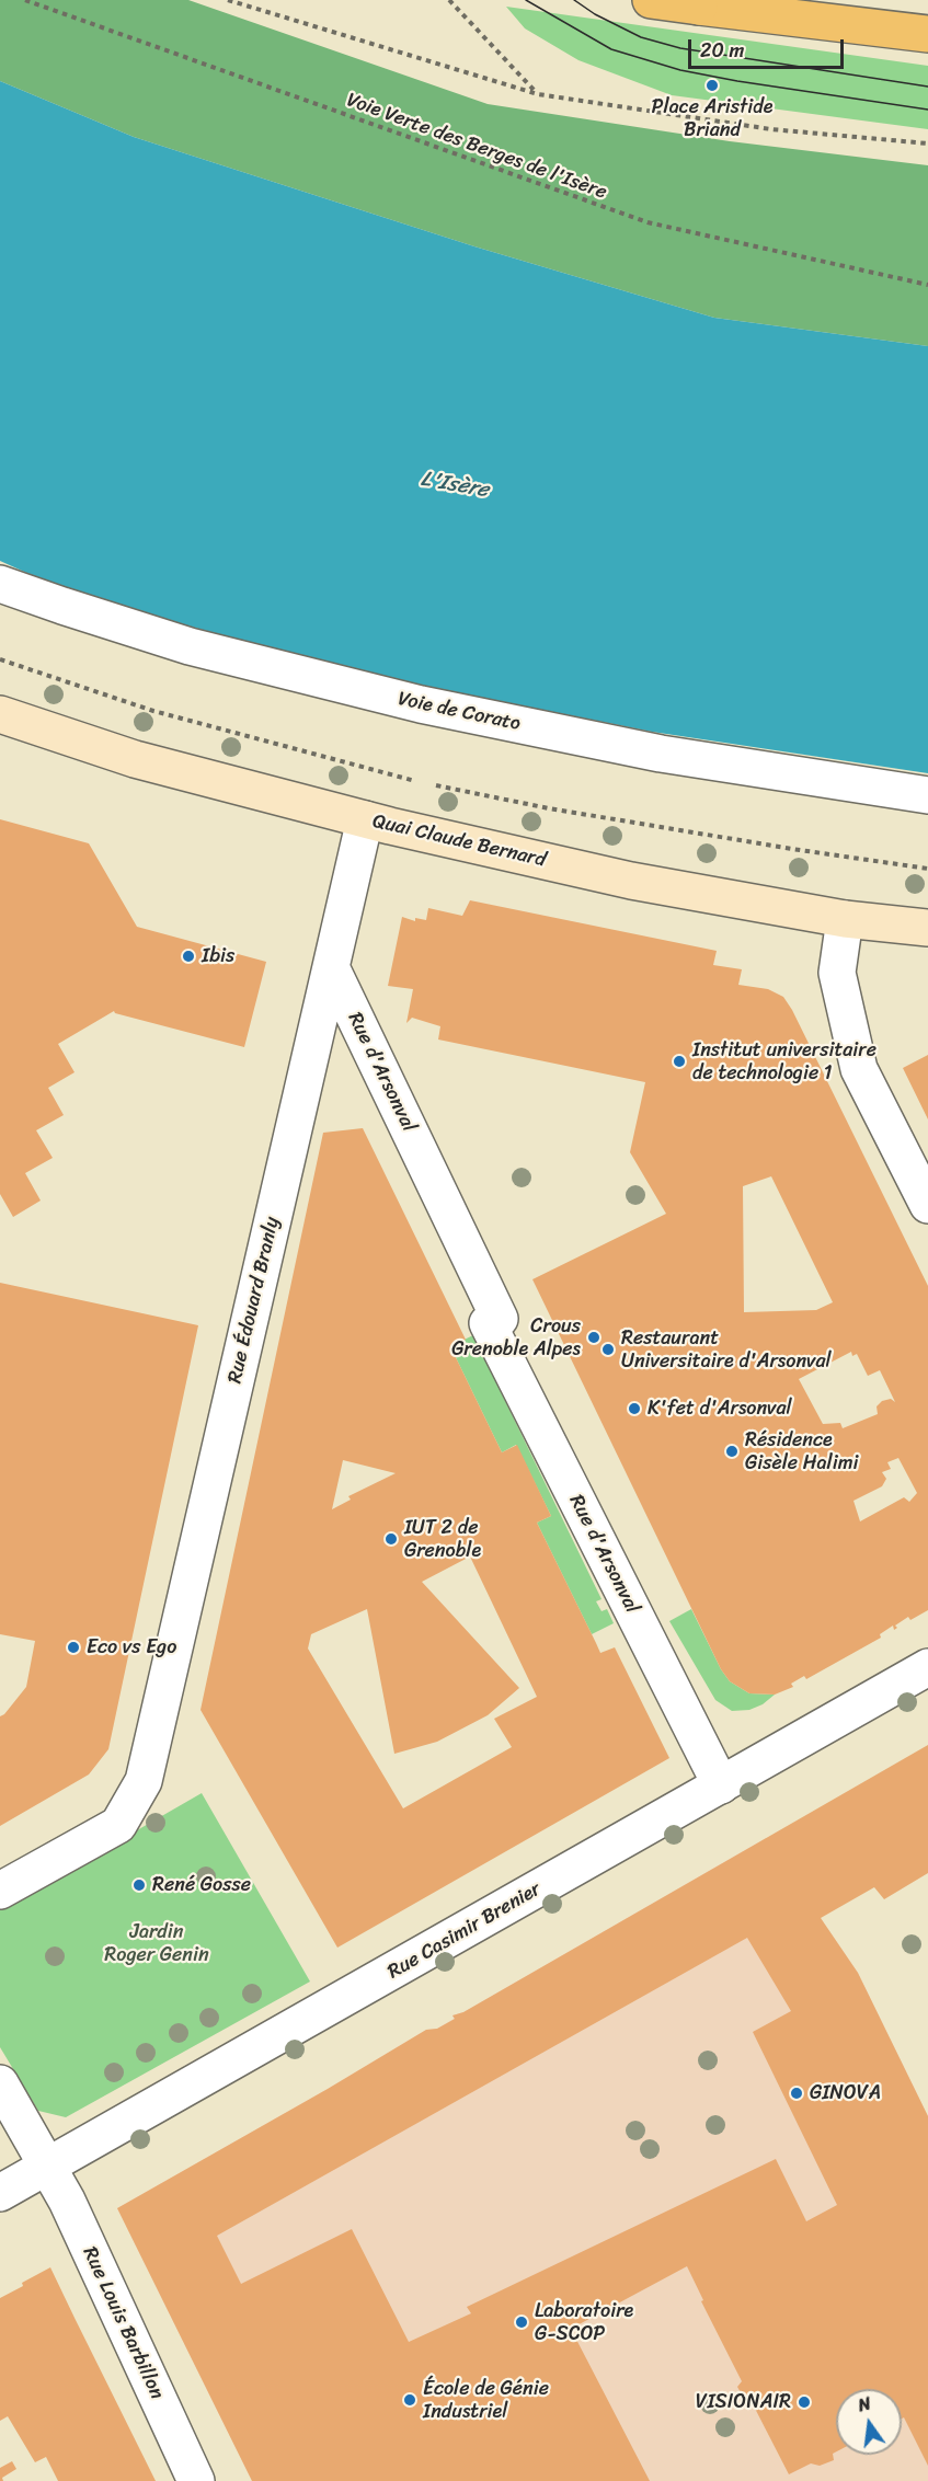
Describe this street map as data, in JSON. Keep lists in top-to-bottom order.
{
  "streets": {
    "main road": ["Quai Claude Bernard"],
    "street": [
      "Voie de Corato",
      "Rue d'Arsonval",
      "Rue Édouard Branly",
      "Rue Casimir Brenier",
      "Rue Louis Barbillon"
    ],
    "path": ["Voie Verte des Berges de l'Isère"]
  },
  "crossings": [
    ["Quai Claude Bernard", "Rue Édouard Branly"],
    ["Rue d'Arsonval", "Rue Édouard Branly"],
    ["Rue d'Arsonval", "Rue Casimir Brenier"],
    ["Rue Casimir Brenier", "Rue Louis Barbillon"]
  ],
  "water": ["L'Isère"],
  "parks": ["Jardin Roger Genin"],
  "places": [
    "Place Aristide Briand",
    "Ibis",
    "Institut universitaire de technologie 1",
    "Crous Grenoble Alpes",
    "Restaurant Universitaire d'Arsonval",
    "K'fet d'Arsonval",
    "Résidence Gisèle Halimi",
    "IUT 2 de Grenoble",
    "Eco vs Ego",
    "René Gosse",
    "GINOVA",
    "Laboratoire G-SCOP",
    "École de Génie Industriel",
    "VISIONAIR"
  ],
  "scale_bar": "20 m",
  "north": "top"
}
